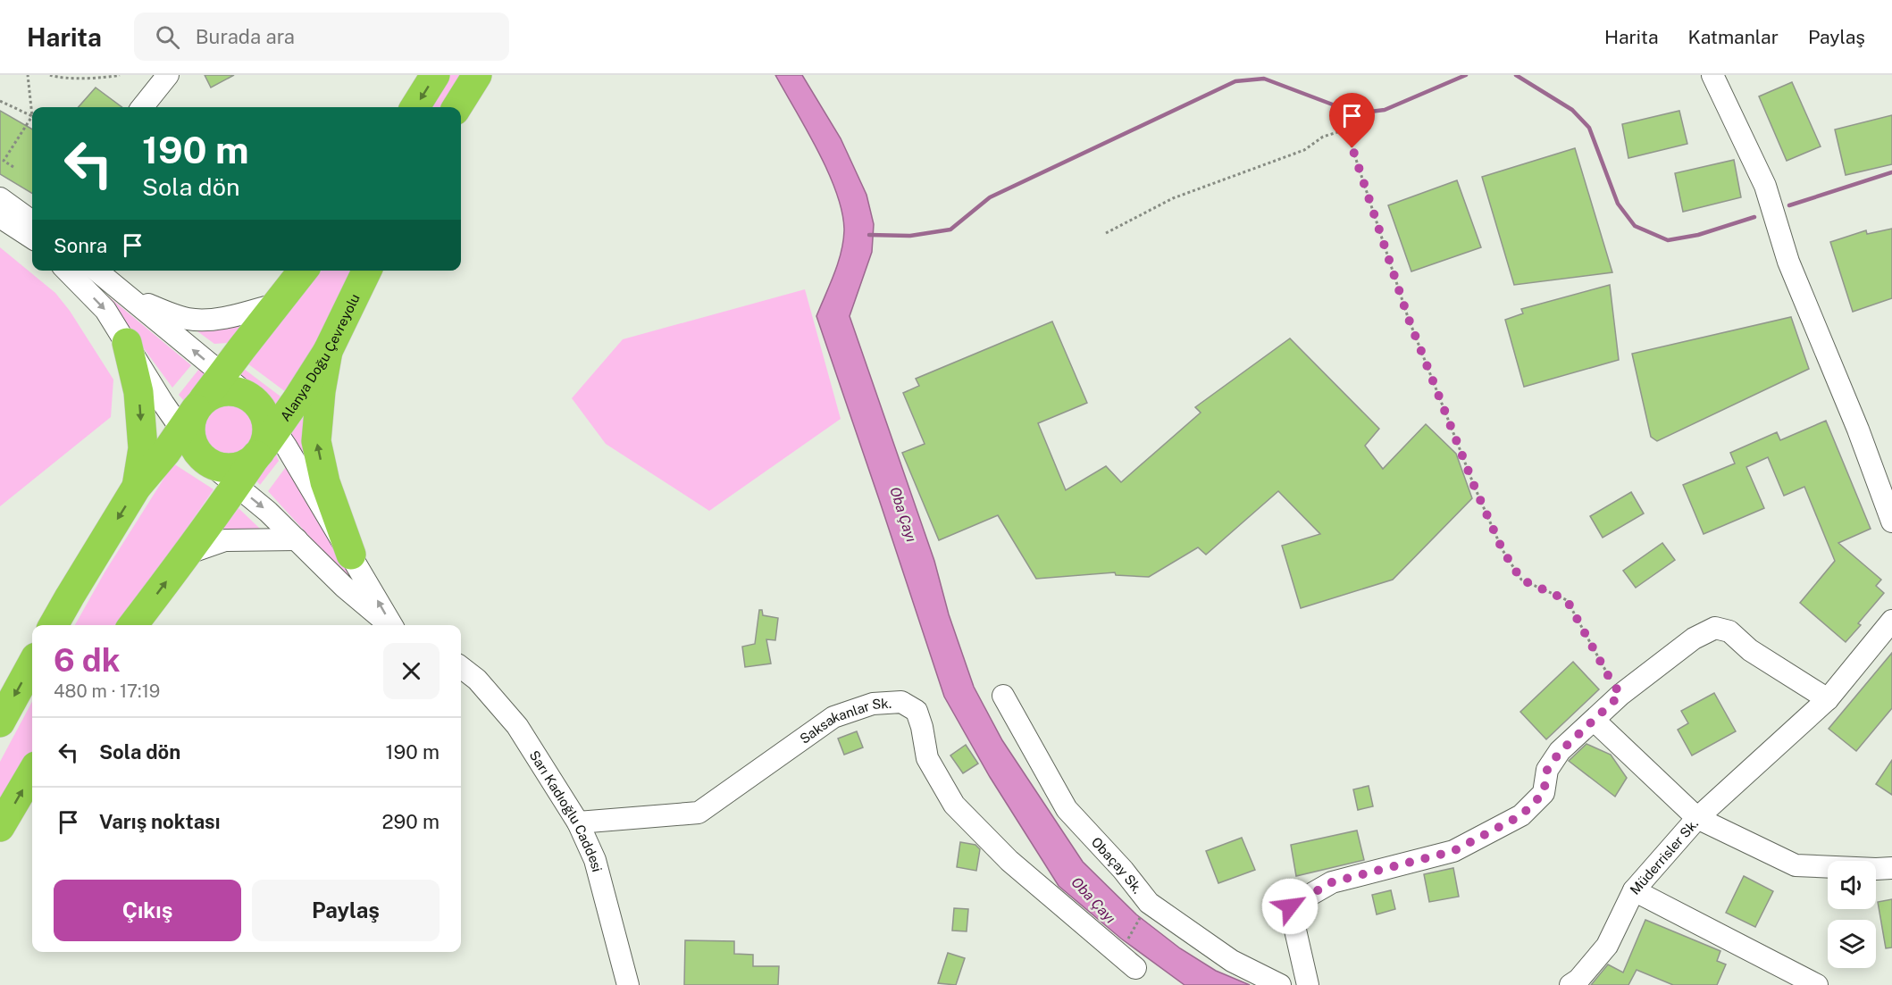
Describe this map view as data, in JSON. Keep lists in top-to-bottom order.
{
  "streets": {
    "highway": ["Alanya Doğu Çevreyolu"],
    "street": [
      "Saksakanlar Sk.",
      "Sarı Kadıoğlu Caddesi",
      "Müderrisler Sk.",
      "Obaçay Sk."
    ]
  },
  "crossings": [
    ["Saksakanlar Sk.", "Sarı Kadıoğlu Caddesi"]
  ],
  "water": ["Oba Çayı"],
  "page": {
    "header": "Harita",
    "search": "Burada ara",
    "nav": ["Harita", "Katmanlar", "Paylaş"],
    "turn": ["190 m", "Sola dön"],
    "then": "Sonra",
    "heading": ["6 dk", "480 m · 17:19"],
    "list": [
      {
        "name": "Sola dön",
        "value": "190 m"
      },
      {
        "name": "Varış noktası",
        "value": "290 m"
      }
    ],
    "buttons": ["Çıkış", "Paylaş"]
  }
}
